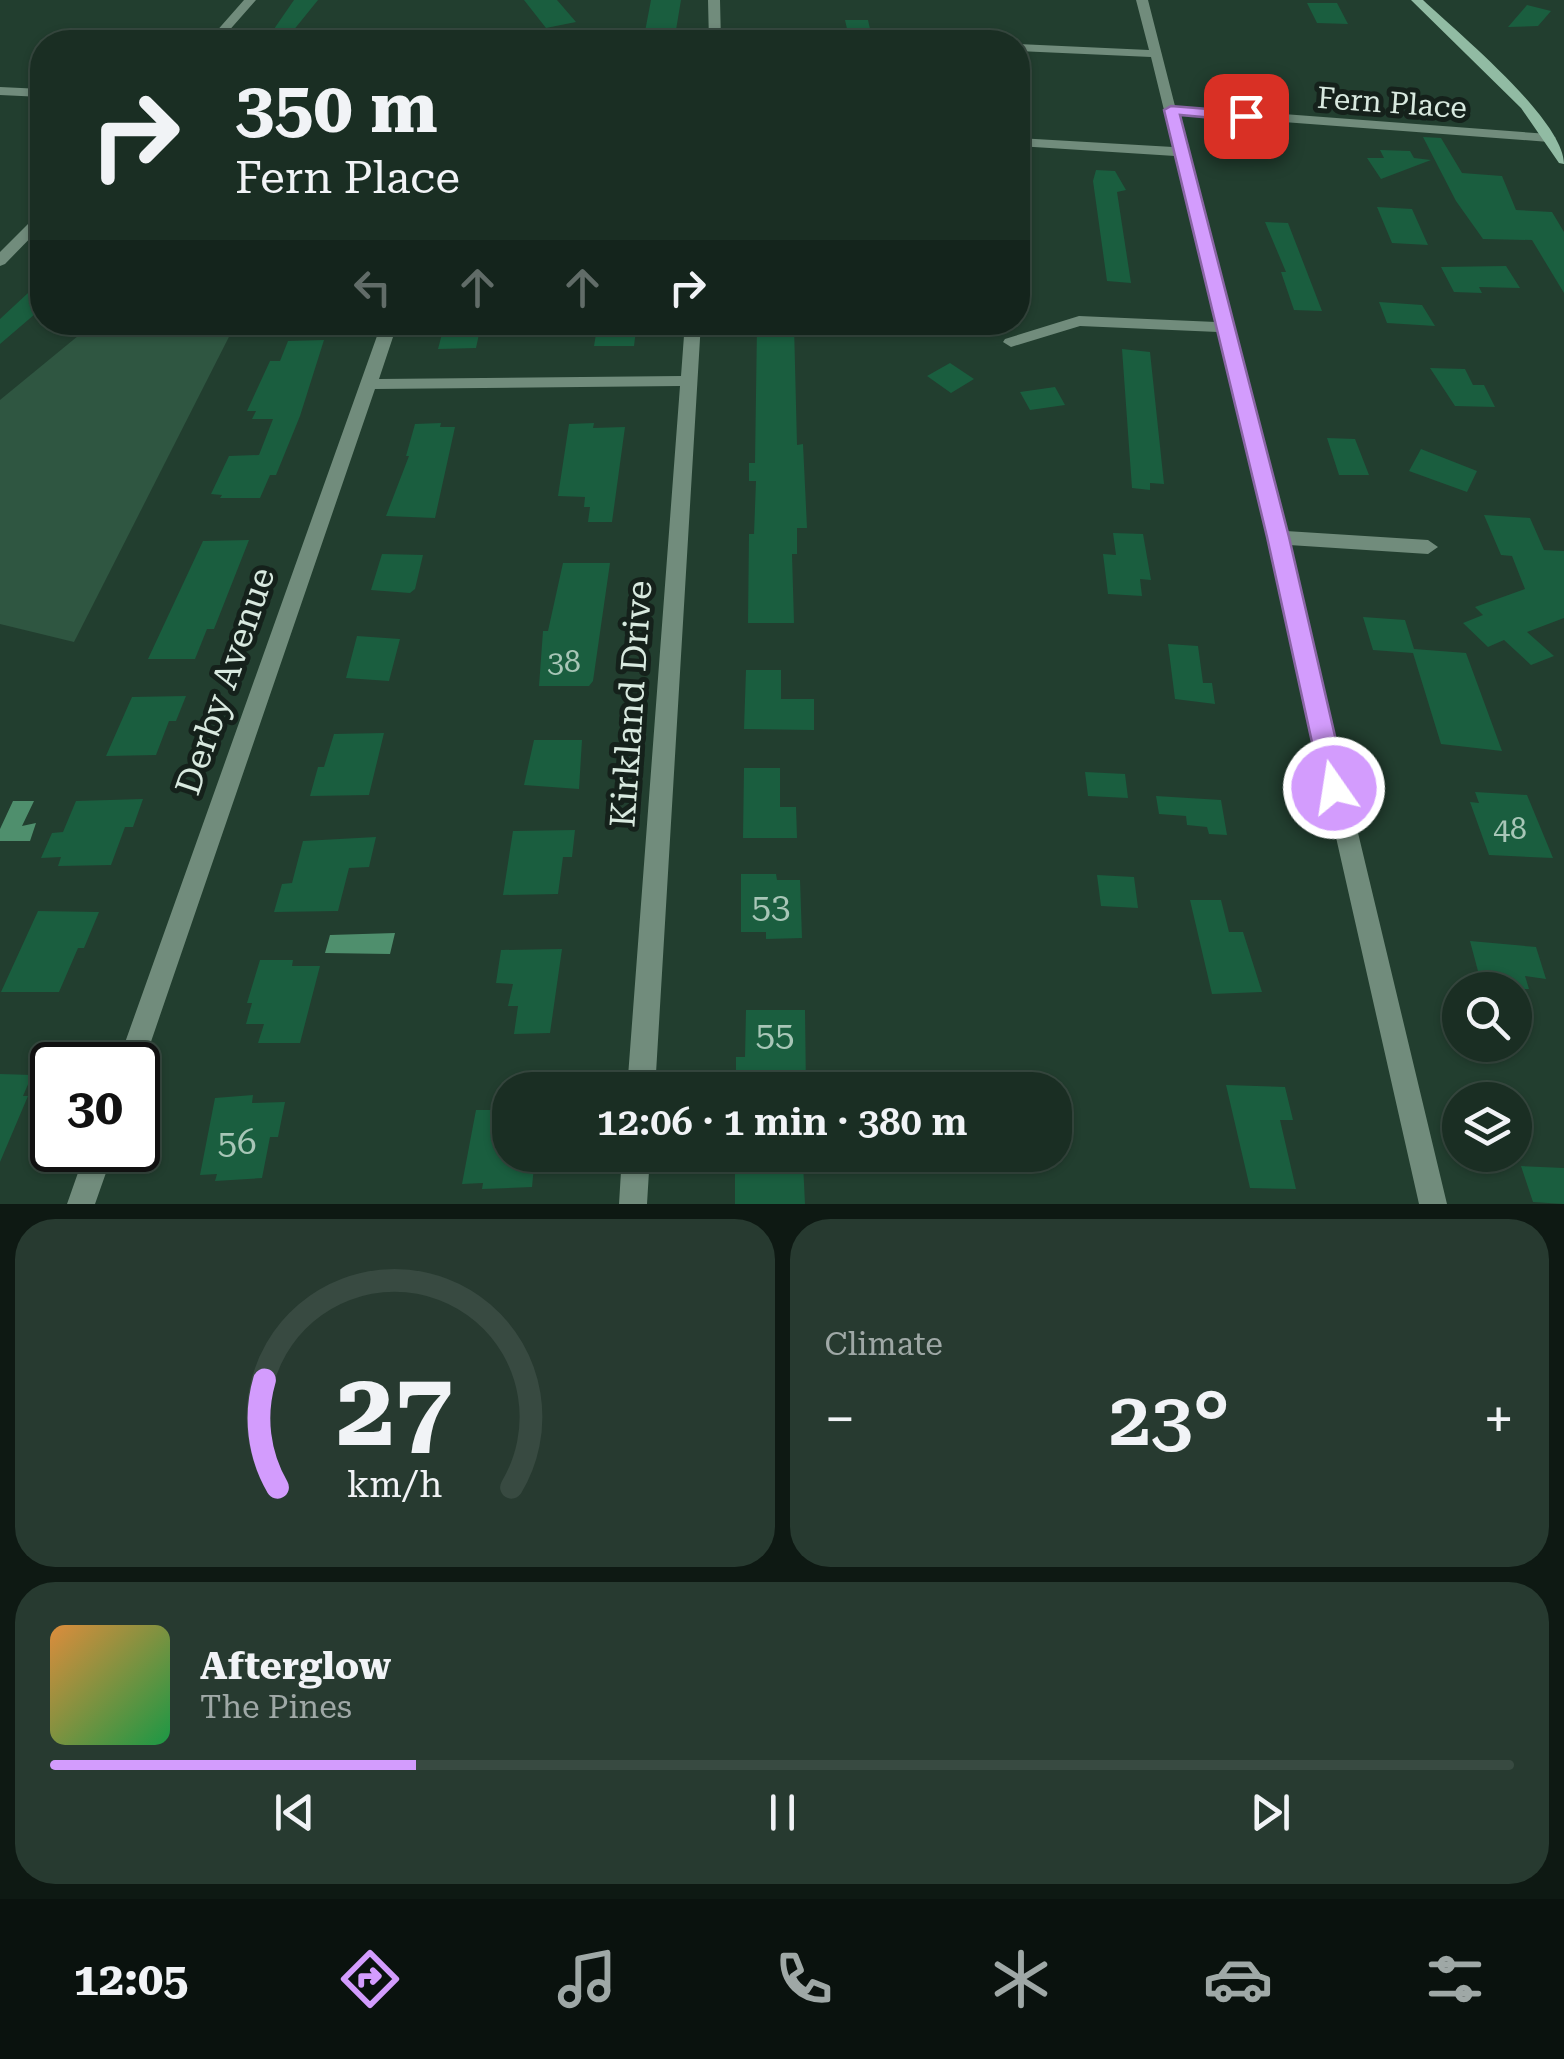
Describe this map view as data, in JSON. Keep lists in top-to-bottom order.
{
  "streets": {
    "street": ["Fern Place", "Derby Avenue", "Kirkland Drive"]
  },
  "house_numbers": [
    "38",
    "48",
    "53",
    "55",
    "56"
  ],
  "page": {
    "turn": ["350 m", "Fern Place"],
    "limit": "30",
    "trip": "12:06 · 1 min · 380 m",
    "tile": "Climate",
    "heat": ["−", "23°", "+"],
    "song": ["Afterglow", "The Pines"],
    "tabs": "12:05",
    "gauge": ["27", "km/h"]
  }
}
